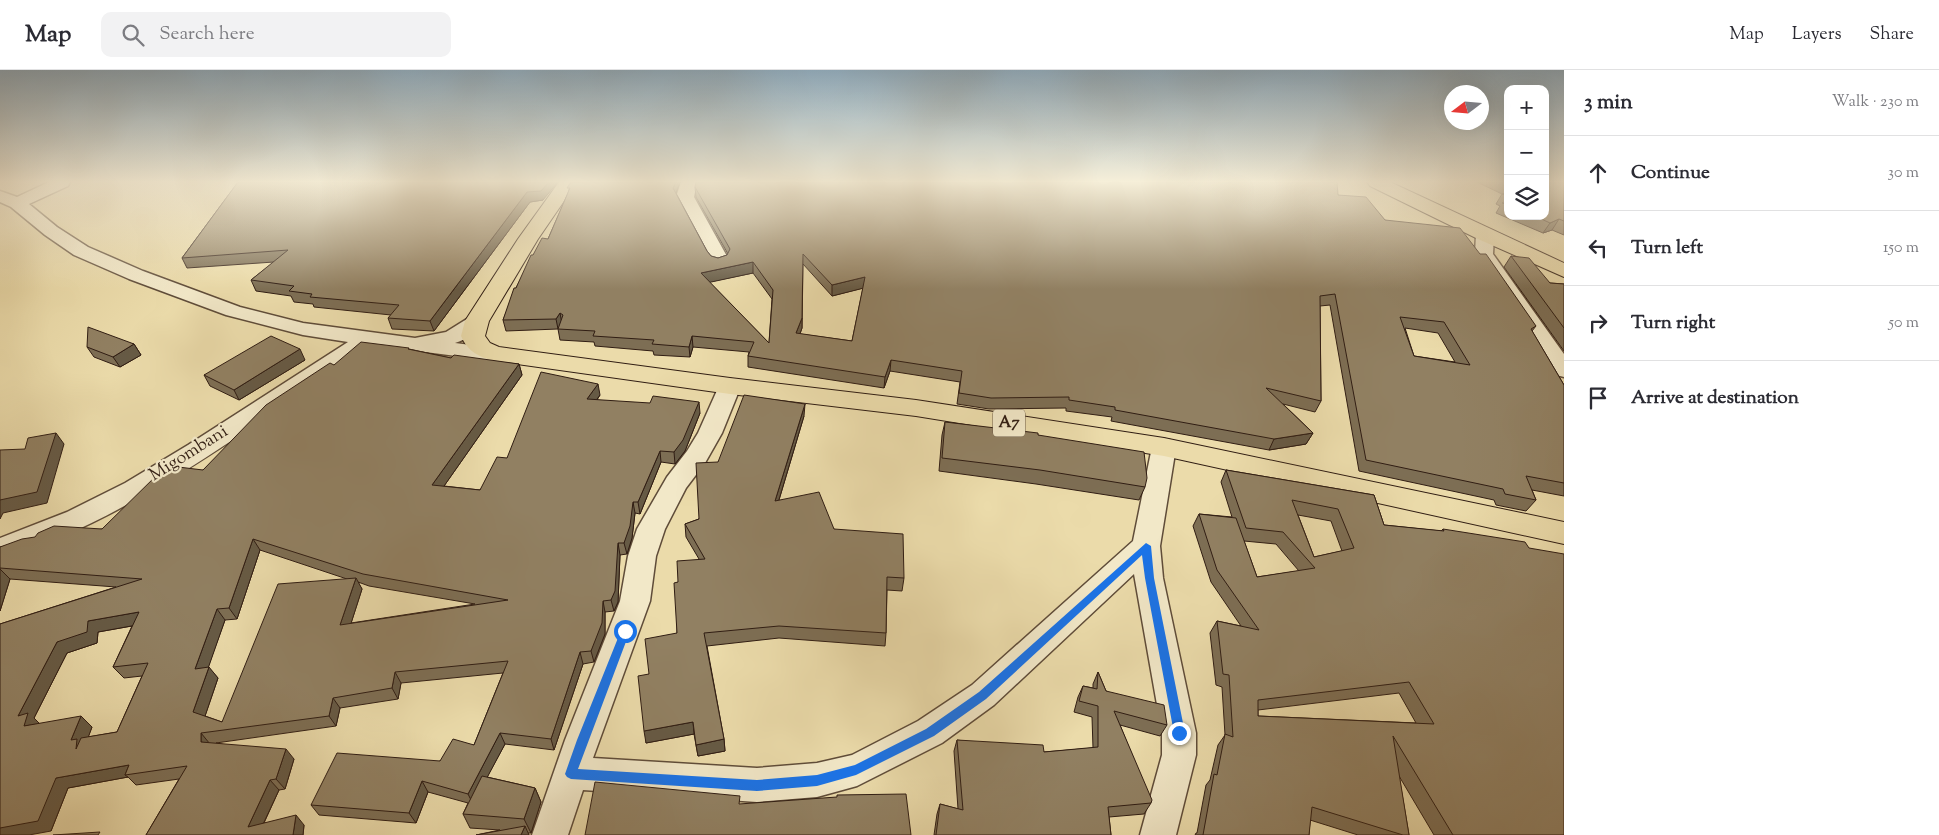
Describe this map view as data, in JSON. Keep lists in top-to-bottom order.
{
  "streets": {
    "highway": ["A7"],
    "street": ["Migombani"]
  },
  "north": "left",
  "page": {
    "header": "Map",
    "search": "Search here",
    "nav": ["Map", "Layers", "Share"],
    "heading": ["3 min", "Walk · 230 m"],
    "map_buttons": ["+", "−"],
    "list": [
      ["Continue", "30 m"],
      ["Turn left", "150 m"],
      ["Turn right", "50 m"],
      "Arrive at destination"
    ]
  }
}
